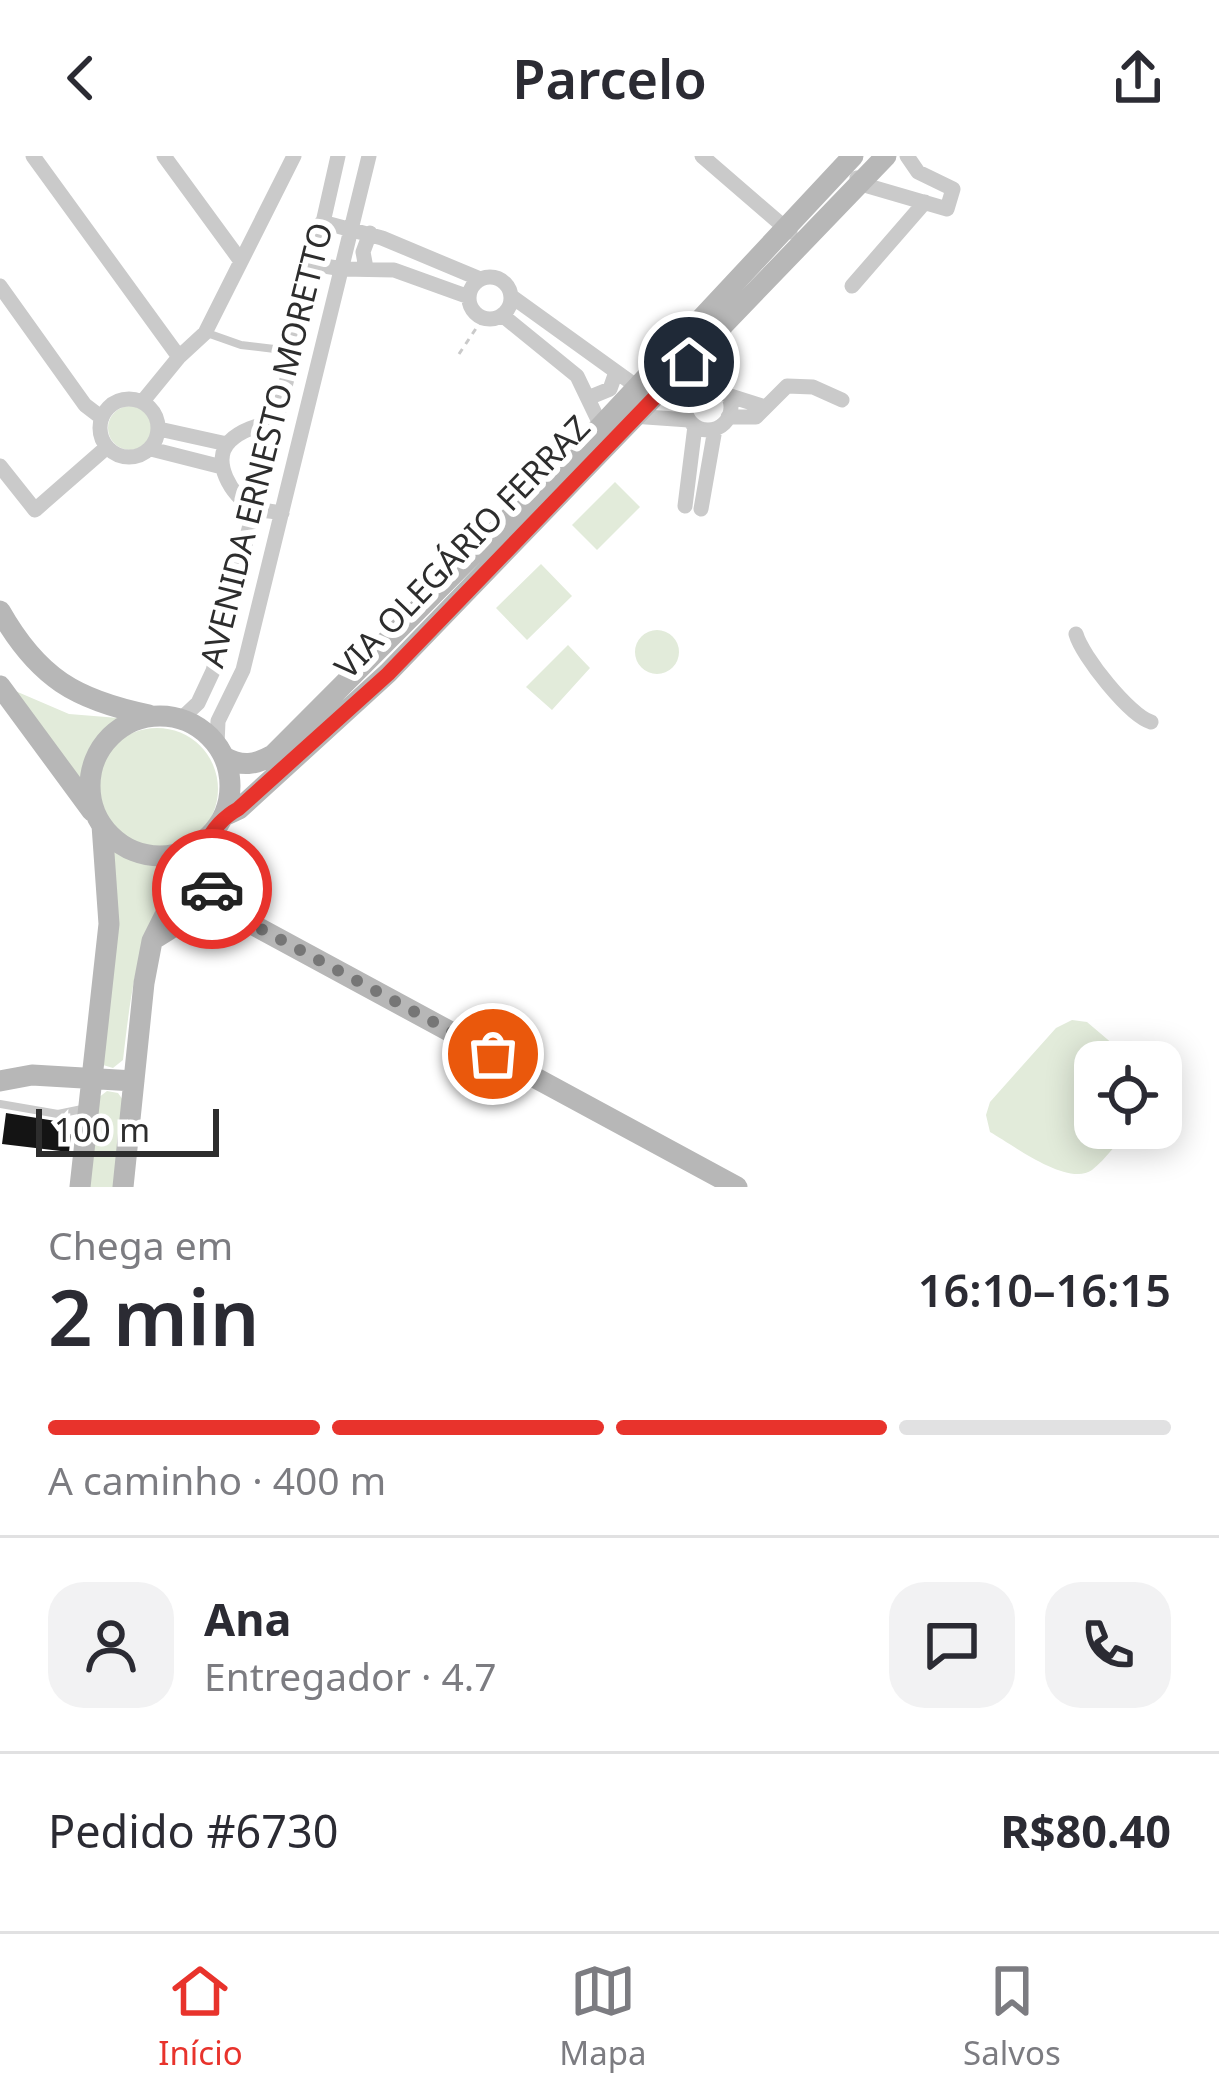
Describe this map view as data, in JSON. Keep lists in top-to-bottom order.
{
  "streets": {
    "main road": ["VIA OLEGÁRIO FERRAZ"],
    "street": ["AVENIDA ERNESTO MORETTO"]
  },
  "crossings": [
    ["AVENIDA ERNESTO MORETTO", "VIA OLEGÁRIO FERRAZ"]
  ],
  "scale_bar": "100 m",
  "page": {
    "header": "Parcelo",
    "scale": "100 m",
    "heading": ["2 min", "Chega em", "16:10–16:15"],
    "panel": [
      "Ana",
      "Entregador · 4.7",
      "Pedido #6730",
      "R$80.40"
    ],
    "bar": "A caminho · 400 m",
    "tabs": ["Início", "Mapa", "Salvos"]
  }
}
